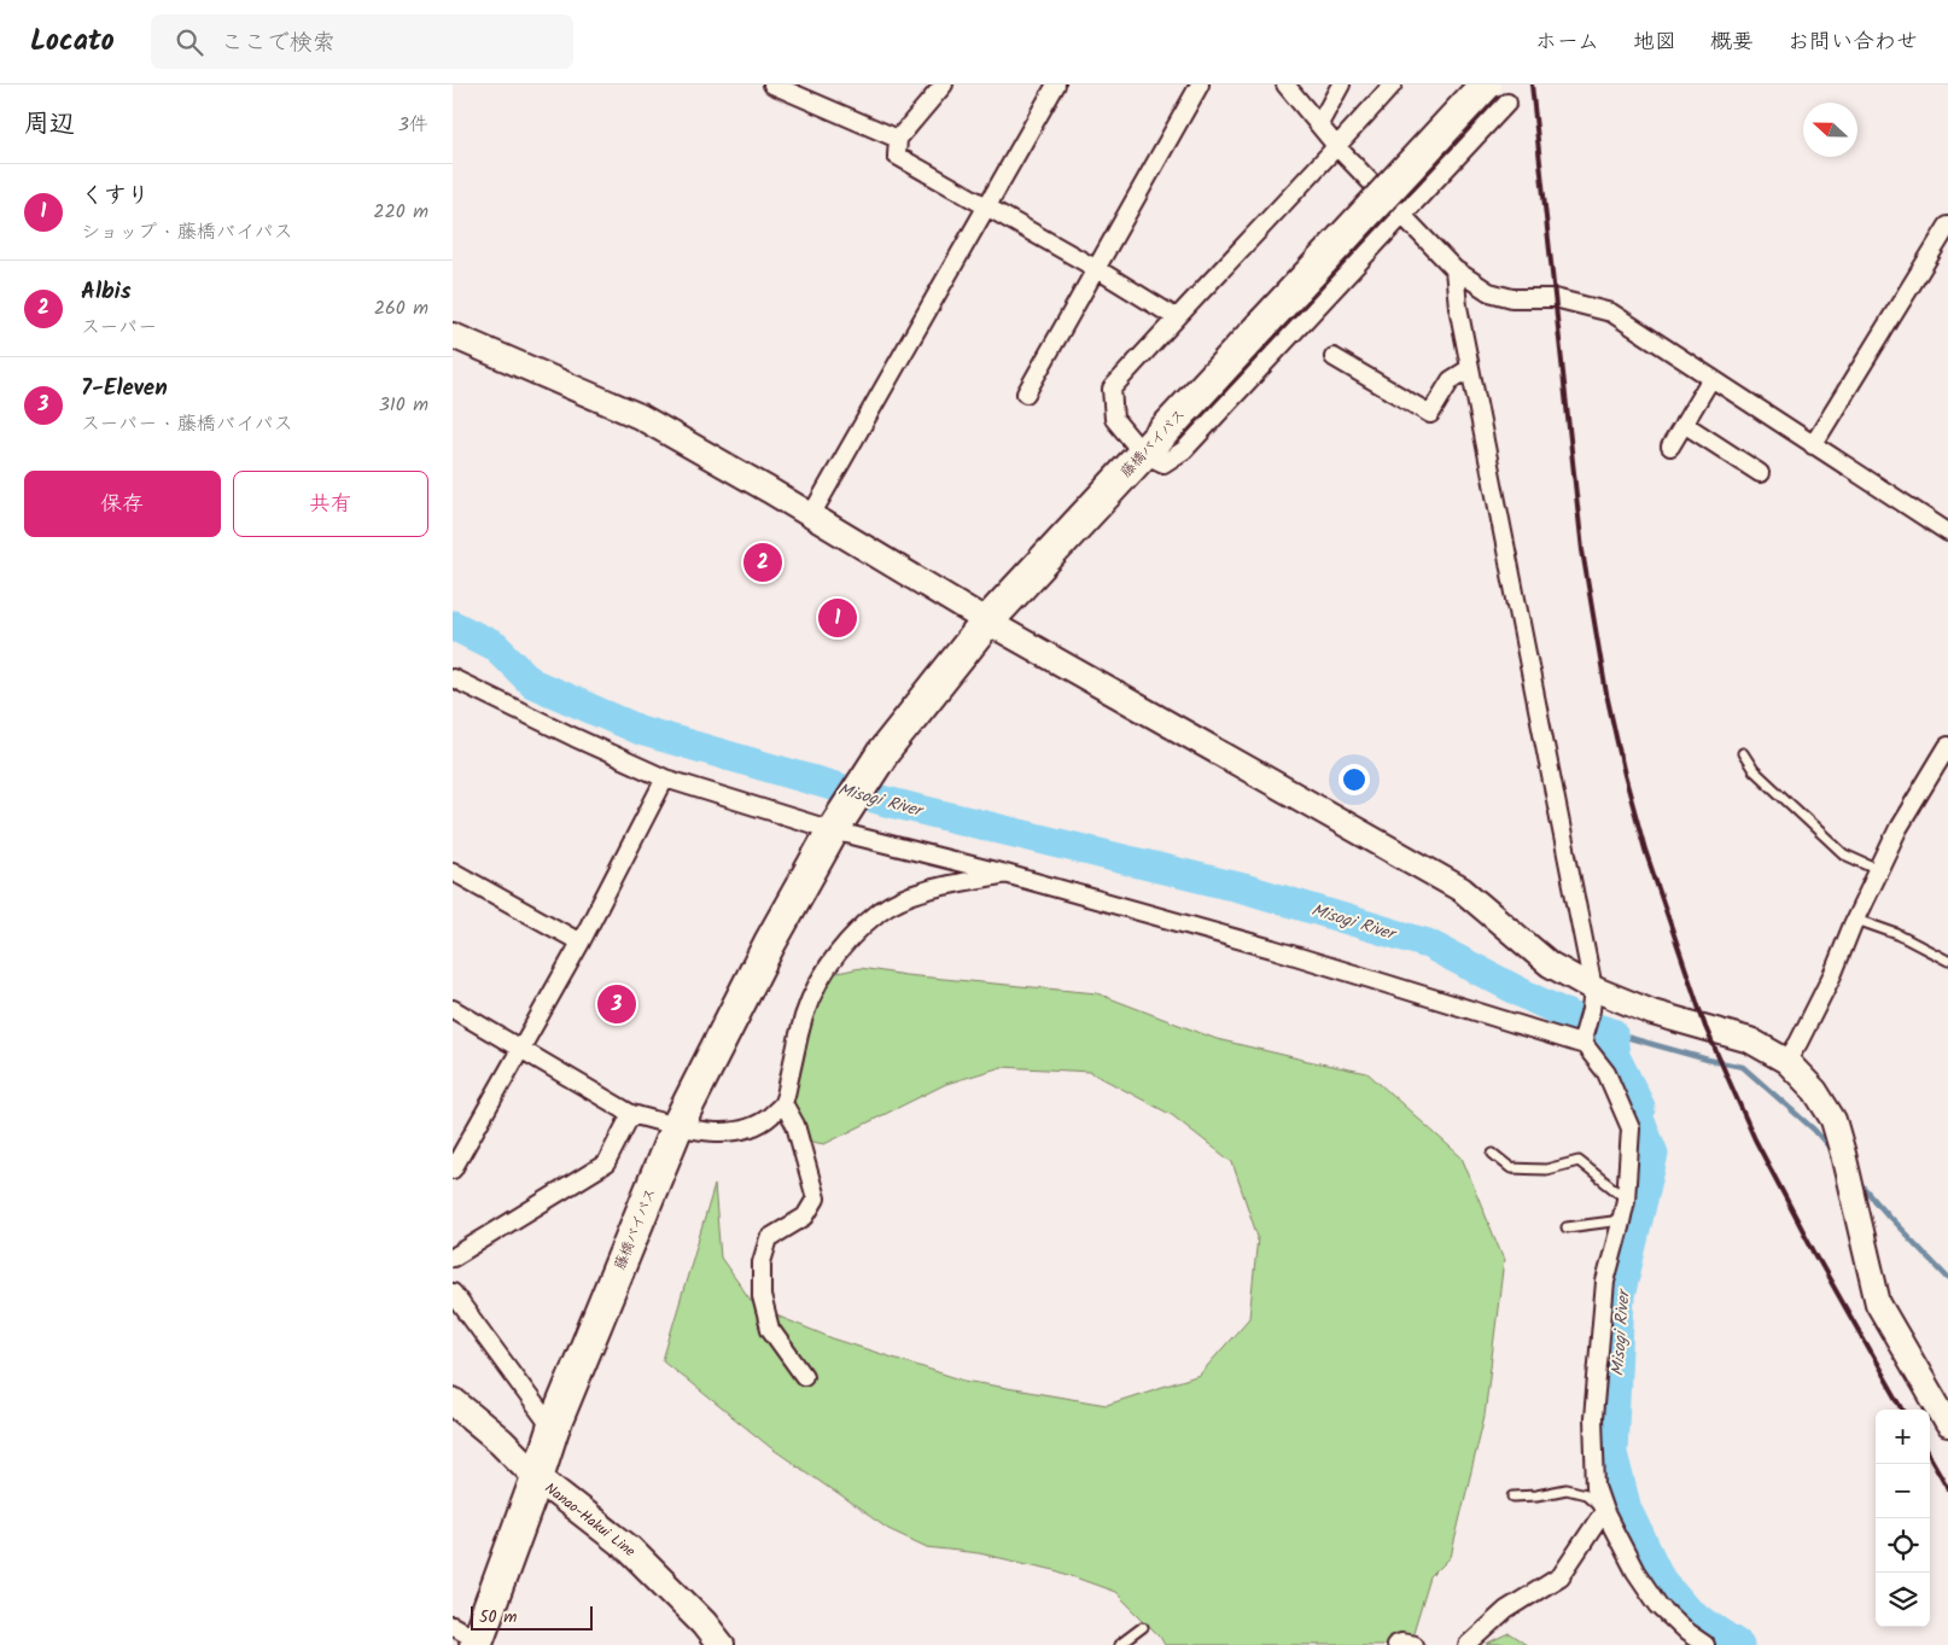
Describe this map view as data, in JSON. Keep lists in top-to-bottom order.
{
  "streets": {
    "highway": ["藤橋バイパス"],
    "main road": ["Nanao-Hakui Line"]
  },
  "crossings": [
    ["藤橋バイパス", "Nanao-Hakui Line"]
  ],
  "water": ["Misogi River"],
  "scale_bar": "50 m",
  "north": "left",
  "page": {
    "header": "Locato",
    "search": "ここで検索",
    "nav": [
      "ホーム",
      "地図",
      "概要",
      "お問い合わせ"
    ],
    "heading": ["周辺", "3件"],
    "list": [
      {
        "mark": "1",
        "name": "くすり",
        "note": "ショップ · 藤橋バイパス",
        "value": "220 m"
      },
      {
        "mark": "2",
        "name": "Albis",
        "note": "スーパー",
        "value": "260 m"
      },
      {
        "mark": "3",
        "name": "7-Eleven",
        "note": "スーパー · 藤橋バイパス",
        "value": "310 m"
      }
    ],
    "buttons": ["保存", "共有"],
    "pins": ["2", "1", "3"],
    "map_buttons": ["+", "−"],
    "scale": "50 m"
  }
}
